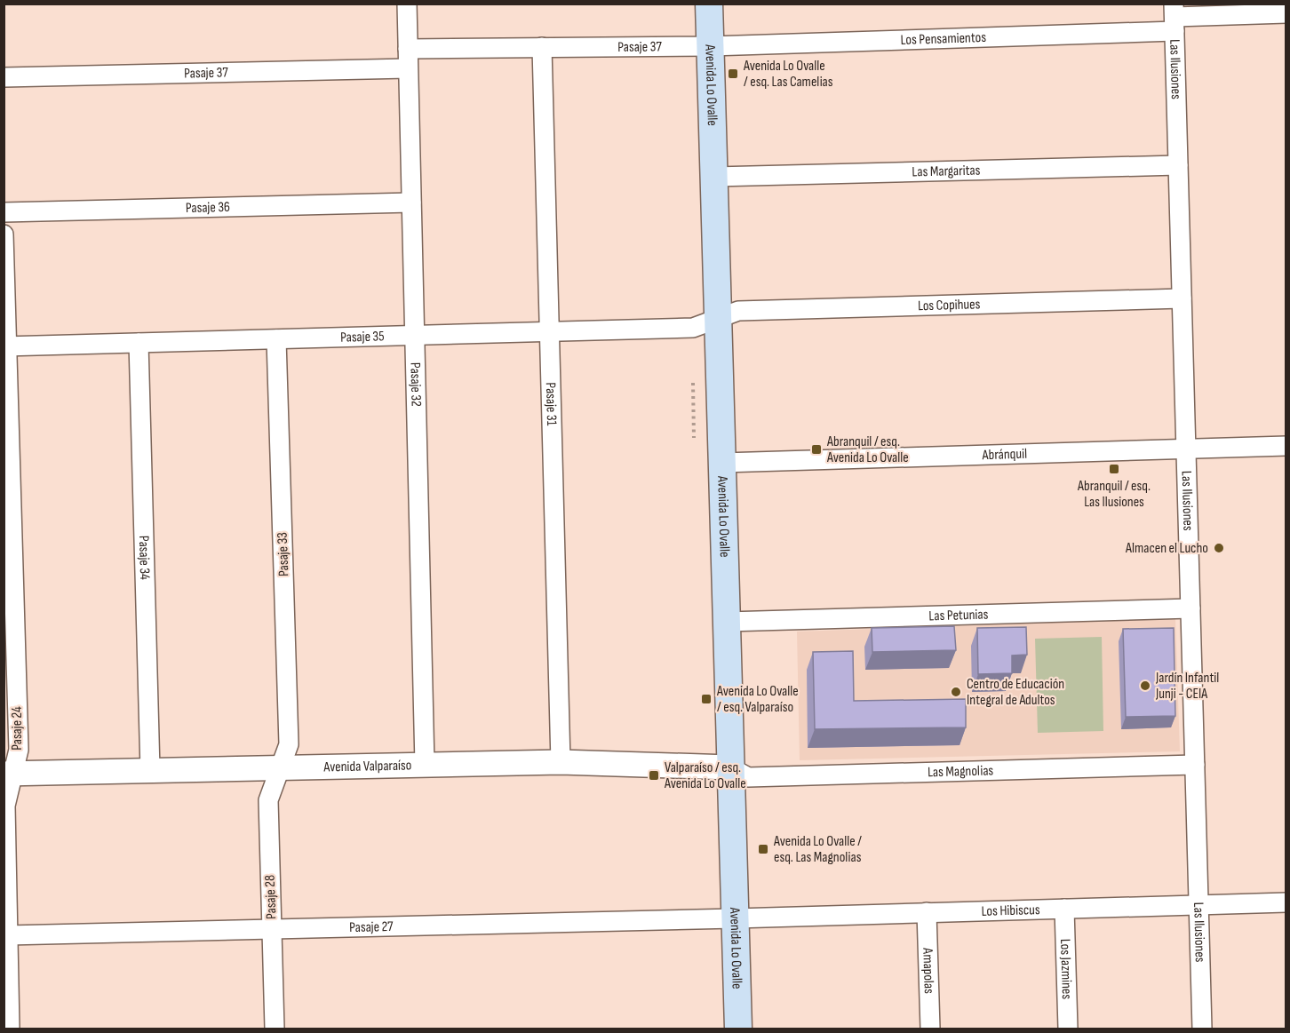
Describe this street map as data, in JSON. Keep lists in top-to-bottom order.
{
  "streets": {
    "main road": ["Avenida Lo Ovalle"],
    "street": [
      "Los Pensamientos",
      "Pasaje 37",
      "Las Ilusiones",
      "Las Margaritas",
      "Pasaje 36",
      "Los Copihues",
      "Pasaje 35",
      "Pasaje 32",
      "Pasaje 31",
      "Abránquil",
      "Pasaje 33",
      "Pasaje 34",
      "Las Petunias",
      "Pasaje 24",
      "Avenida Valparaíso",
      "Las Magnolias",
      "Pasaje 28",
      "Los Hibiscus",
      "Pasaje 27",
      "Los Jazmines",
      "Amapolas"
    ]
  },
  "crossings": [
    ["Los Pensamientos", "Pasaje 37"],
    ["Los Pensamientos", "Las Ilusiones"],
    ["Los Pensamientos", "Avenida Lo Ovalle"],
    ["Pasaje 37", "Avenida Lo Ovalle"],
    ["Pasaje 37", "Pasaje 32"],
    ["Pasaje 37", "Pasaje 31"],
    ["Las Ilusiones", "Las Margaritas"],
    ["Las Ilusiones", "Los Copihues"],
    ["Las Ilusiones", "Abránquil"],
    ["Las Ilusiones", "Las Petunias"],
    ["Las Ilusiones", "Las Magnolias"],
    ["Las Ilusiones", "Los Hibiscus"],
    ["Avenida Lo Ovalle", "Las Margaritas"],
    ["Avenida Lo Ovalle", "Los Copihues"],
    ["Avenida Lo Ovalle", "Pasaje 35"],
    ["Avenida Lo Ovalle", "Abránquil"],
    ["Avenida Lo Ovalle", "Las Petunias"],
    ["Avenida Lo Ovalle", "Avenida Valparaíso"],
    ["Avenida Lo Ovalle", "Las Magnolias"],
    ["Avenida Lo Ovalle", "Los Hibiscus"],
    ["Avenida Lo Ovalle", "Pasaje 27"],
    ["Pasaje 36", "Pasaje 32"],
    ["Los Copihues", "Pasaje 35"],
    ["Pasaje 35", "Pasaje 32"],
    ["Pasaje 35", "Pasaje 31"],
    ["Pasaje 35", "Pasaje 33"],
    ["Pasaje 35", "Pasaje 34"],
    ["Pasaje 35", "Pasaje 24"],
    ["Pasaje 32", "Avenida Valparaíso"],
    ["Pasaje 31", "Avenida Valparaíso"],
    ["Pasaje 33", "Avenida Valparaíso"],
    ["Pasaje 33", "Pasaje 28"],
    ["Pasaje 34", "Avenida Valparaíso"],
    ["Pasaje 24", "Avenida Valparaíso"],
    ["Pasaje 24", "Pasaje 27"],
    ["Avenida Valparaíso", "Las Magnolias"],
    ["Avenida Valparaíso", "Pasaje 28"],
    ["Pasaje 28", "Pasaje 27"],
    ["Los Hibiscus", "Pasaje 27"],
    ["Los Hibiscus", "Los Jazmines"],
    ["Los Hibiscus", "Amapolas"]
  ],
  "places": {
    "transit": [
      "Avenida Lo Ovalle / esq. Las Camelias",
      "Abranquil / esq. Avenida Lo Ovalle",
      "Abranquil / esq. Las Ilusiones",
      "Avenida Lo Ovalle / esq. Valparaíso",
      "Valparaíso / esq. Avenida Lo Ovalle",
      "Avenida Lo Ovalle / esq. Las Magnolias"
    ],
    "other": ["Almacen el Lucho", "Jardín Infantil Junji - CEIA", "Centro de Educación Integral de Adultos"]
  }
}
